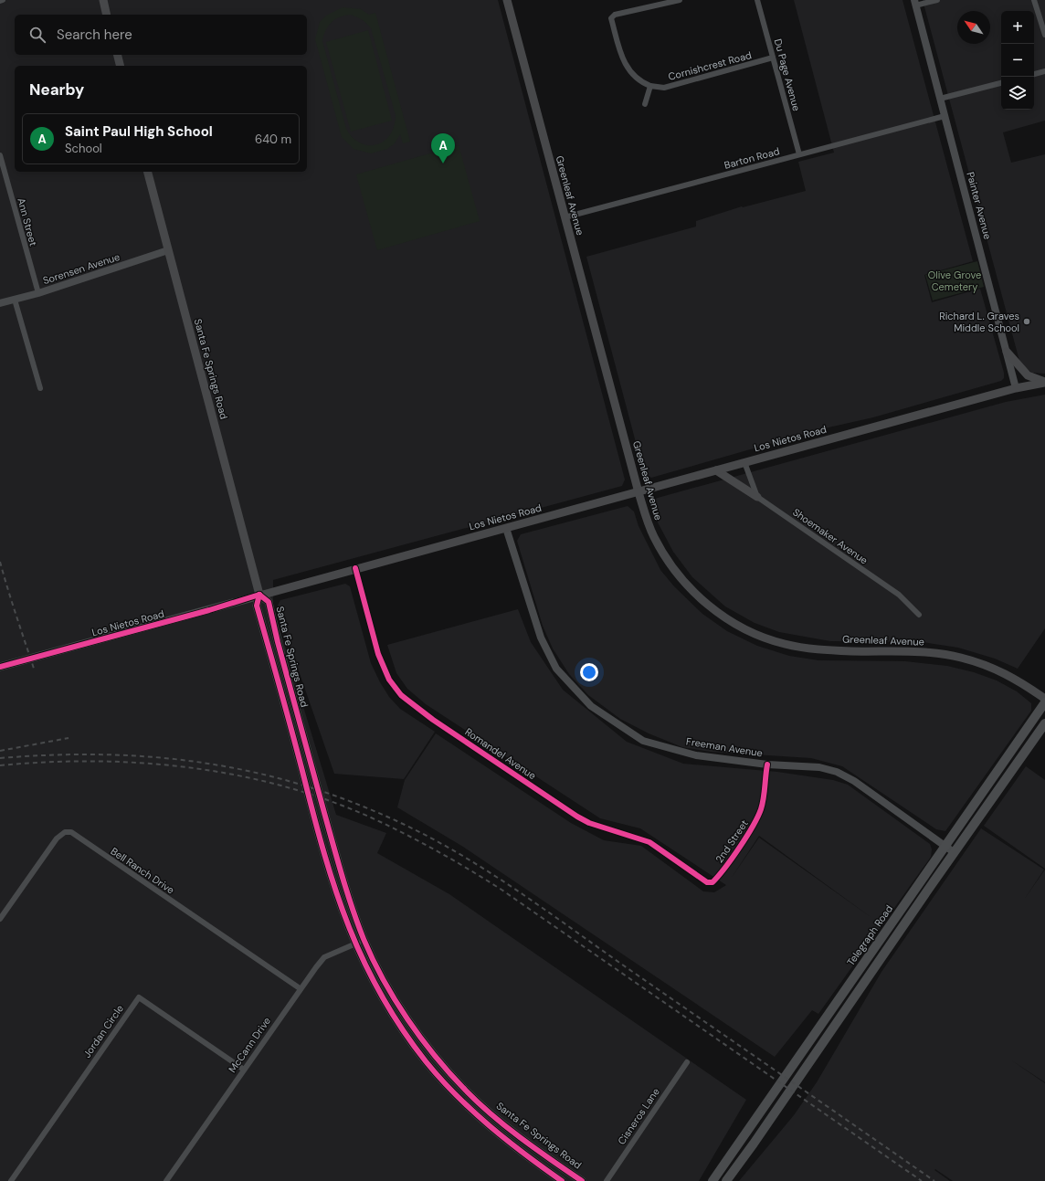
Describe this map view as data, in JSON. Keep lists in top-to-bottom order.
{
  "streets": {
    "main road": [
      "Greenleaf Avenue",
      "Santa Fe Springs Road",
      "Los Nietos Road",
      "Telegraph Road"
    ],
    "street": [
      "Cornishcrest Road",
      "Du Page Avenue",
      "Barton Road",
      "Painter Avenue",
      "Ann Street",
      "Sorensen Avenue",
      "Shoemaker Avenue",
      "Freeman Avenue",
      "Romandel Avenue",
      "2nd Street",
      "Bell Ranch Drive",
      "Jordan Circle",
      "McCann Drive",
      "Cisneros Lane"
    ]
  },
  "crossings": [
    ["Cornishcrest Road", "Du Page Avenue"],
    ["Du Page Avenue", "Barton Road"],
    ["Barton Road", "Greenleaf Avenue"],
    ["Barton Road", "Painter Avenue"],
    ["Greenleaf Avenue", "Los Nietos Road"],
    ["Painter Avenue", "Los Nietos Road"],
    ["Ann Street", "Sorensen Avenue"],
    ["Sorensen Avenue", "Santa Fe Springs Road"],
    ["Santa Fe Springs Road", "Los Nietos Road"],
    ["Santa Fe Springs Road", "McCann Drive"],
    ["Los Nietos Road", "Freeman Avenue"],
    ["Los Nietos Road", "Romandel Avenue"],
    ["Freeman Avenue", "2nd Street"],
    ["Freeman Avenue", "Telegraph Road"],
    ["Romandel Avenue", "2nd Street"],
    ["Bell Ranch Drive", "McCann Drive"],
    ["Jordan Circle", "McCann Drive"]
  ],
  "parks": ["Olive Grove Cemetery"],
  "places": ["Richard L. Graves Middle School"],
  "north": "top left",
  "page": {
    "map_buttons": ["+", "−"],
    "search": "Search here",
    "heading": "Nearby",
    "list": [
      {
        "mark": "A",
        "name": "Saint Paul High School",
        "note": "School",
        "value": "640 m"
      }
    ],
    "pins": "A"
  }
}
